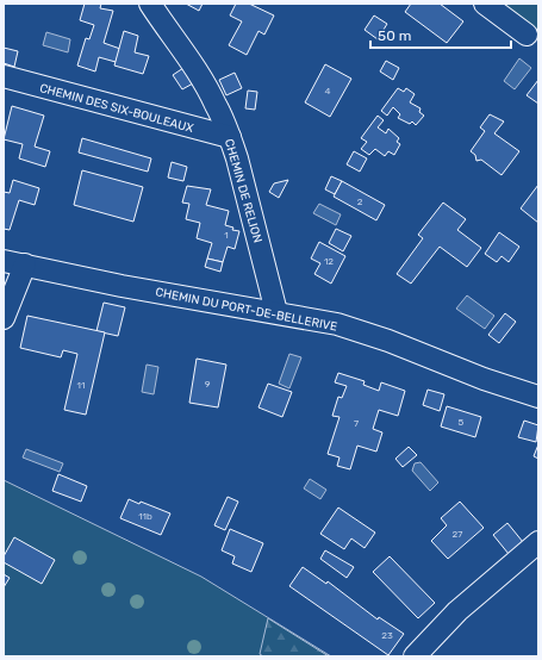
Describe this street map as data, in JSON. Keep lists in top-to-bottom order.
{
  "streets": {
    "street": ["CHEMIN DES SIX-BOULEAUX", "CHEMIN DE RELION", "CHEMIN DU PORT-DE-BELLERIVE"]
  },
  "crossings": [
    ["CHEMIN DES SIX-BOULEAUX", "CHEMIN DE RELION"],
    ["CHEMIN DE RELION", "CHEMIN DU PORT-DE-BELLERIVE"]
  ],
  "house_numbers": [
    "4",
    "2",
    "1",
    "12",
    "9",
    "11",
    "5",
    "7",
    "11b",
    "27",
    "23"
  ],
  "scale_bar": "50 m"
}
